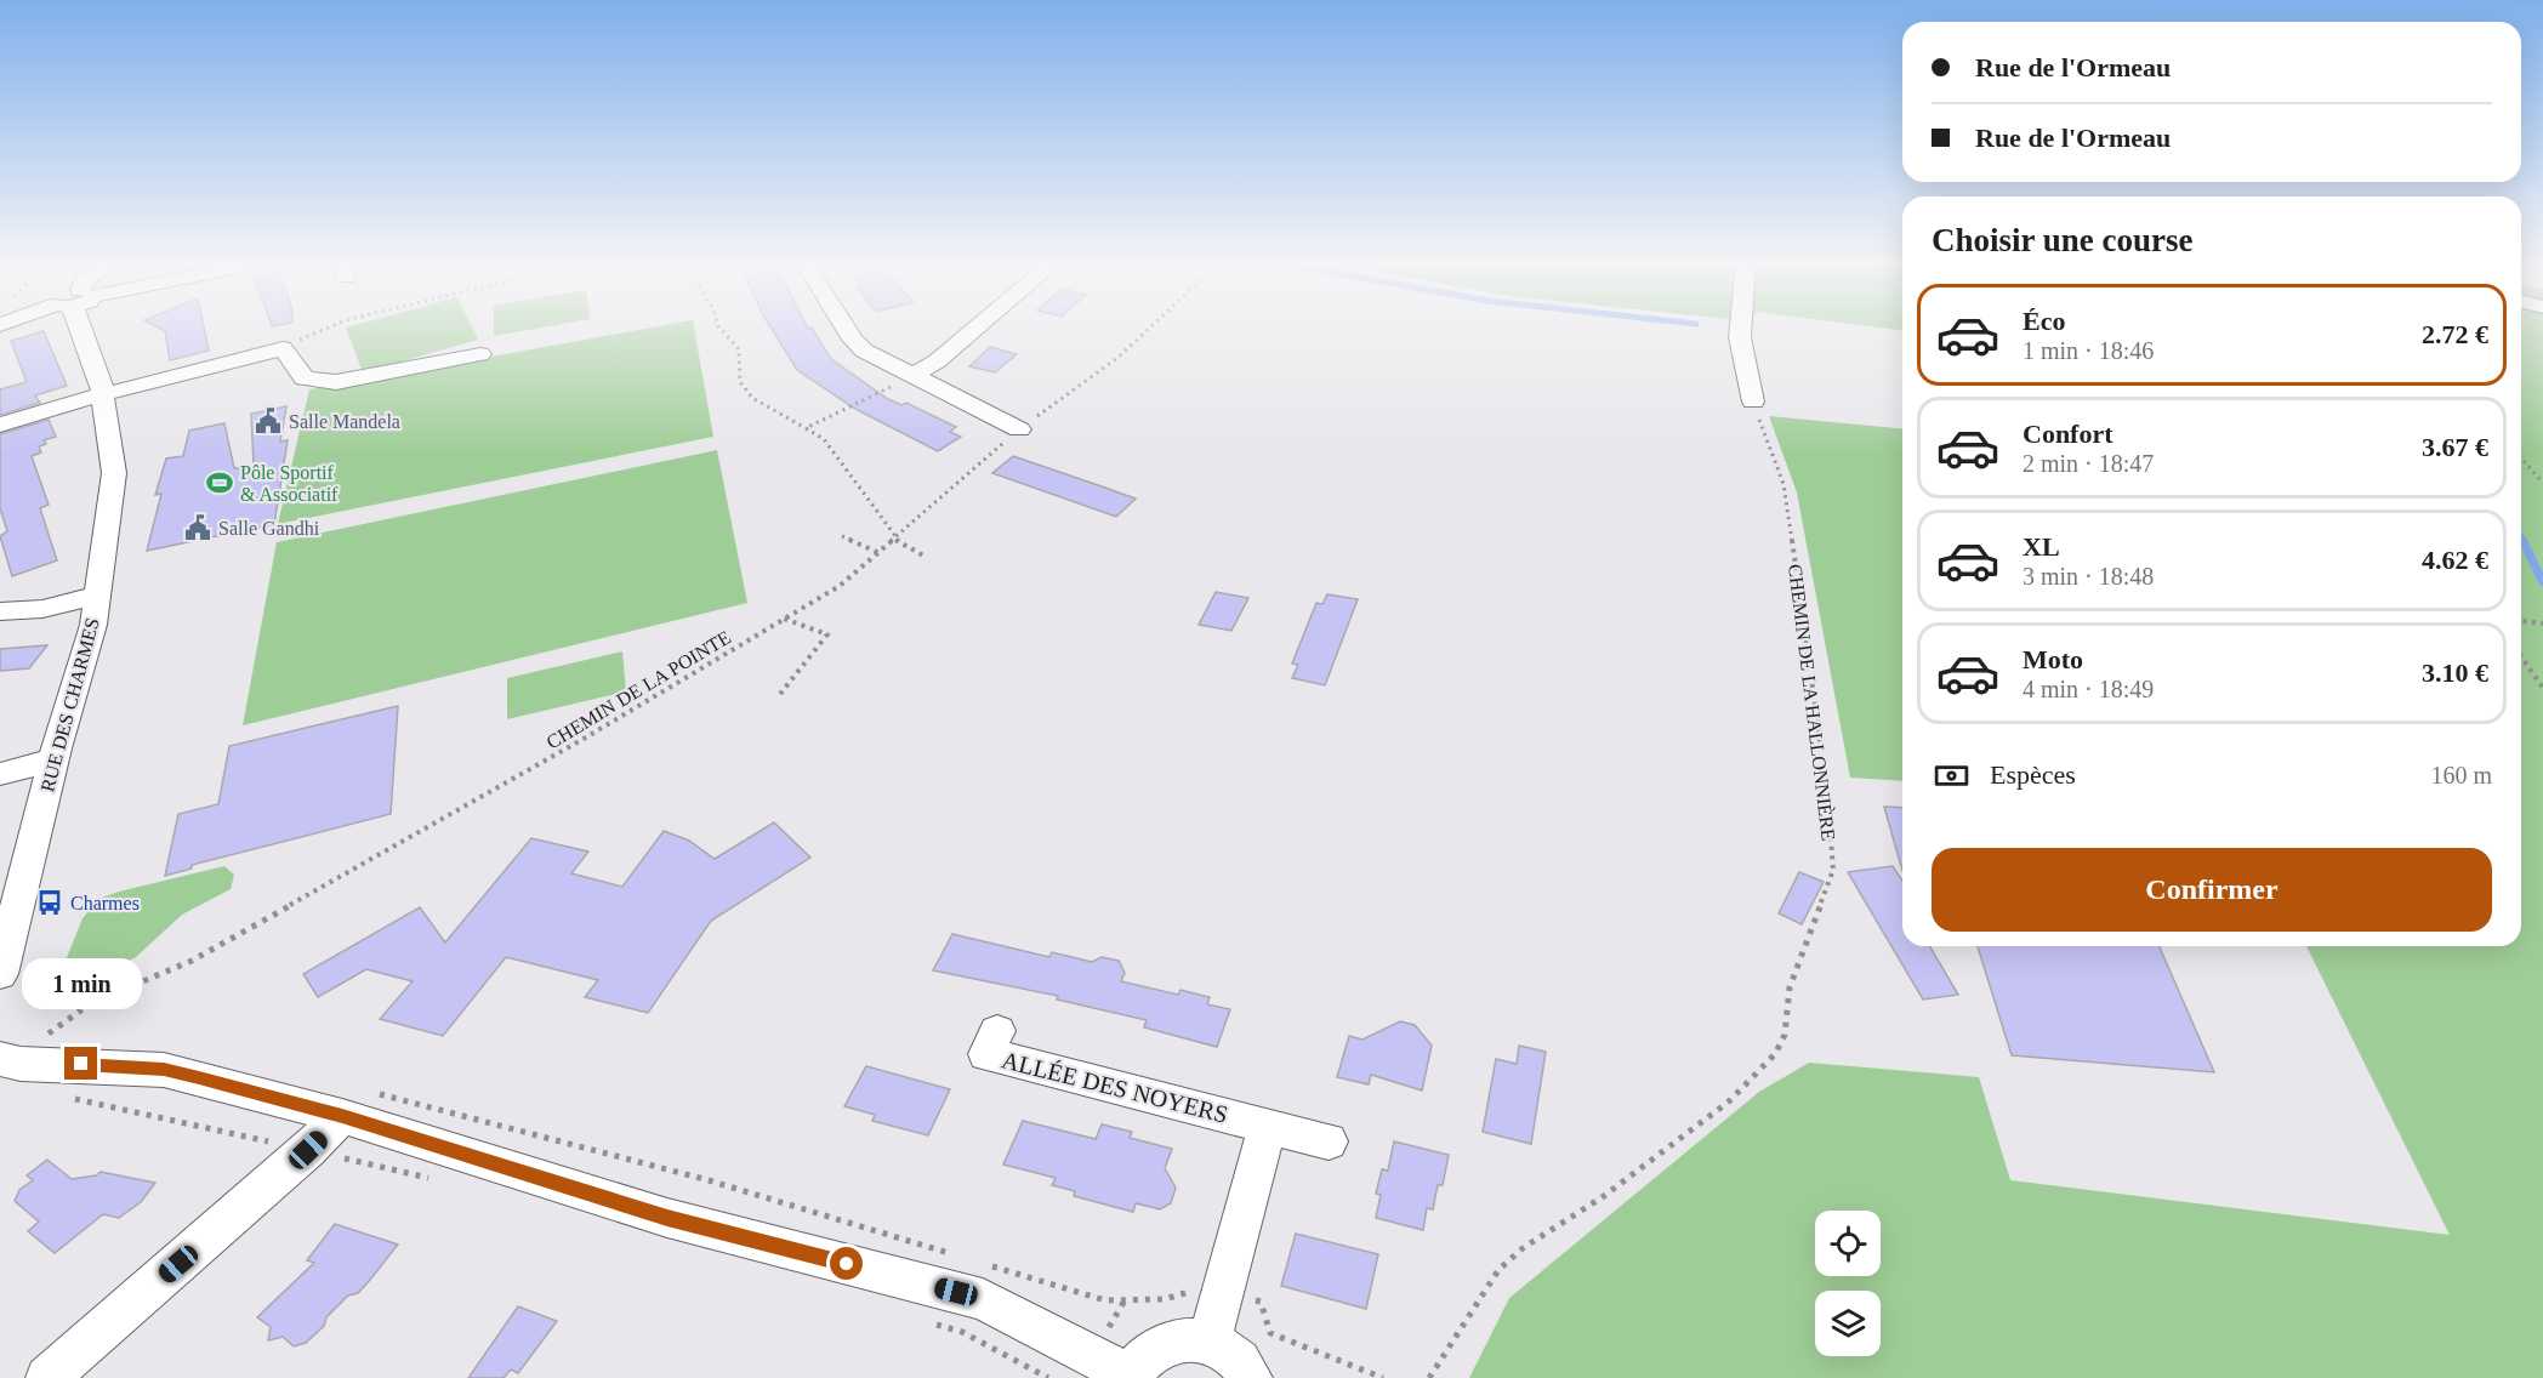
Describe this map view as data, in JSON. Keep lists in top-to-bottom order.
{
  "streets": {
    "street": ["RUE DES CHARMES", "ALLÉE DES NOYERS"],
    "path": ["CHEMIN DE LA POINTE", "CHEMIN DE LA HALLONNIÈRE"]
  },
  "places": {
    "public building": ["Salle Mandela", "Salle Gandhi"],
    "sports": ["Pôle Sportif & Associatif"],
    "bus stop": ["Charmes"]
  },
  "page": {
    "banner": ["Rue de l'Ormeau", "Rue de l'Ormeau"],
    "heading": "Choisir une course",
    "list": [
      {
        "name": "Éco",
        "note": "1 min · 18:46",
        "value": "2.72 €"
      },
      {
        "name": "Confort",
        "note": "2 min · 18:47",
        "value": "3.67 €"
      },
      {
        "name": "XL",
        "note": "3 min · 18:48",
        "value": "4.62 €"
      },
      {
        "name": "Moto",
        "note": "4 min · 18:49",
        "value": "3.10 €"
      }
    ],
    "pay": ["Espèces", "160 m"],
    "buttons": "Confirmer",
    "bubble": "1 min"
  }
}
